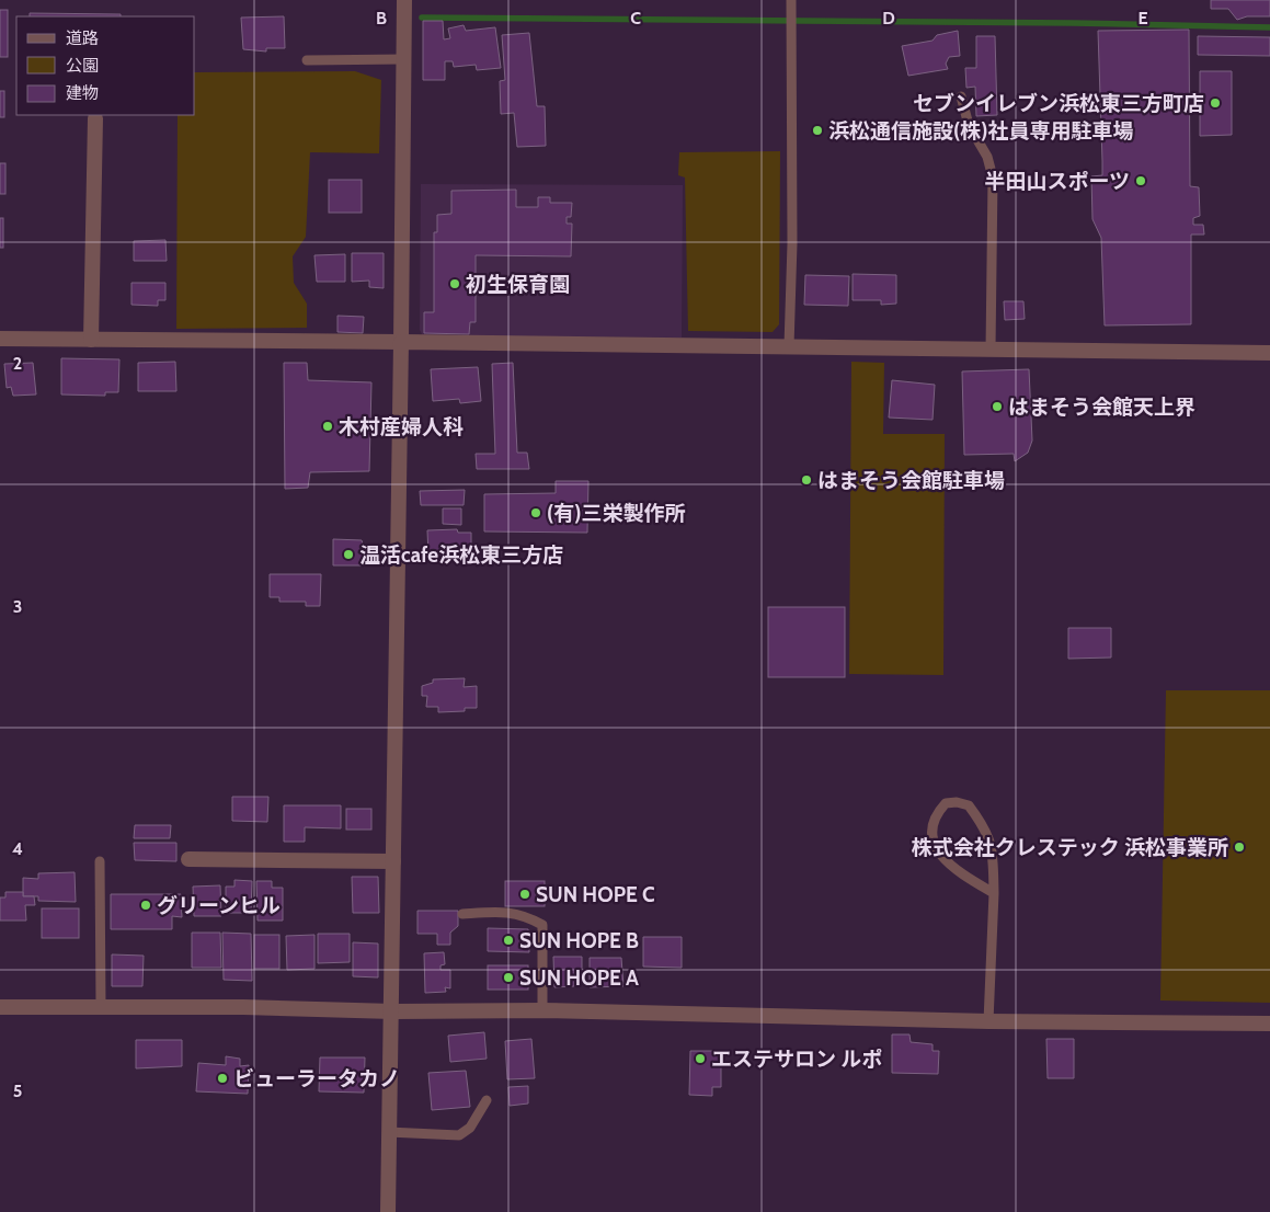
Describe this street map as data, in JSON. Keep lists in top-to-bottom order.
{
  "places": [
    "セブンイレブン浜松東三方町店",
    "浜松通信施設(株)社員専用駐車場",
    "半田山スポーツ",
    "初生保育園",
    "はまそう会館天上界",
    "木村産婦人科",
    "はまそう会館駐車場",
    "(有)三栄製作所",
    "温活cafe浜松東三方店",
    "株式会社クレステック 浜松事業所",
    "SUN HOPE C",
    "グリーンヒル",
    "SUN HOPE B",
    "SUN HOPE A",
    "エステサロン ルポ",
    "ビューラータカノ"
  ],
  "legend": ["道路", "公園", "建物"],
  "grid": {
    "columns": [
      "B",
      "C",
      "D",
      "E"
    ],
    "rows": [
      "2",
      "3",
      "4",
      "5"
    ]
  }
}
